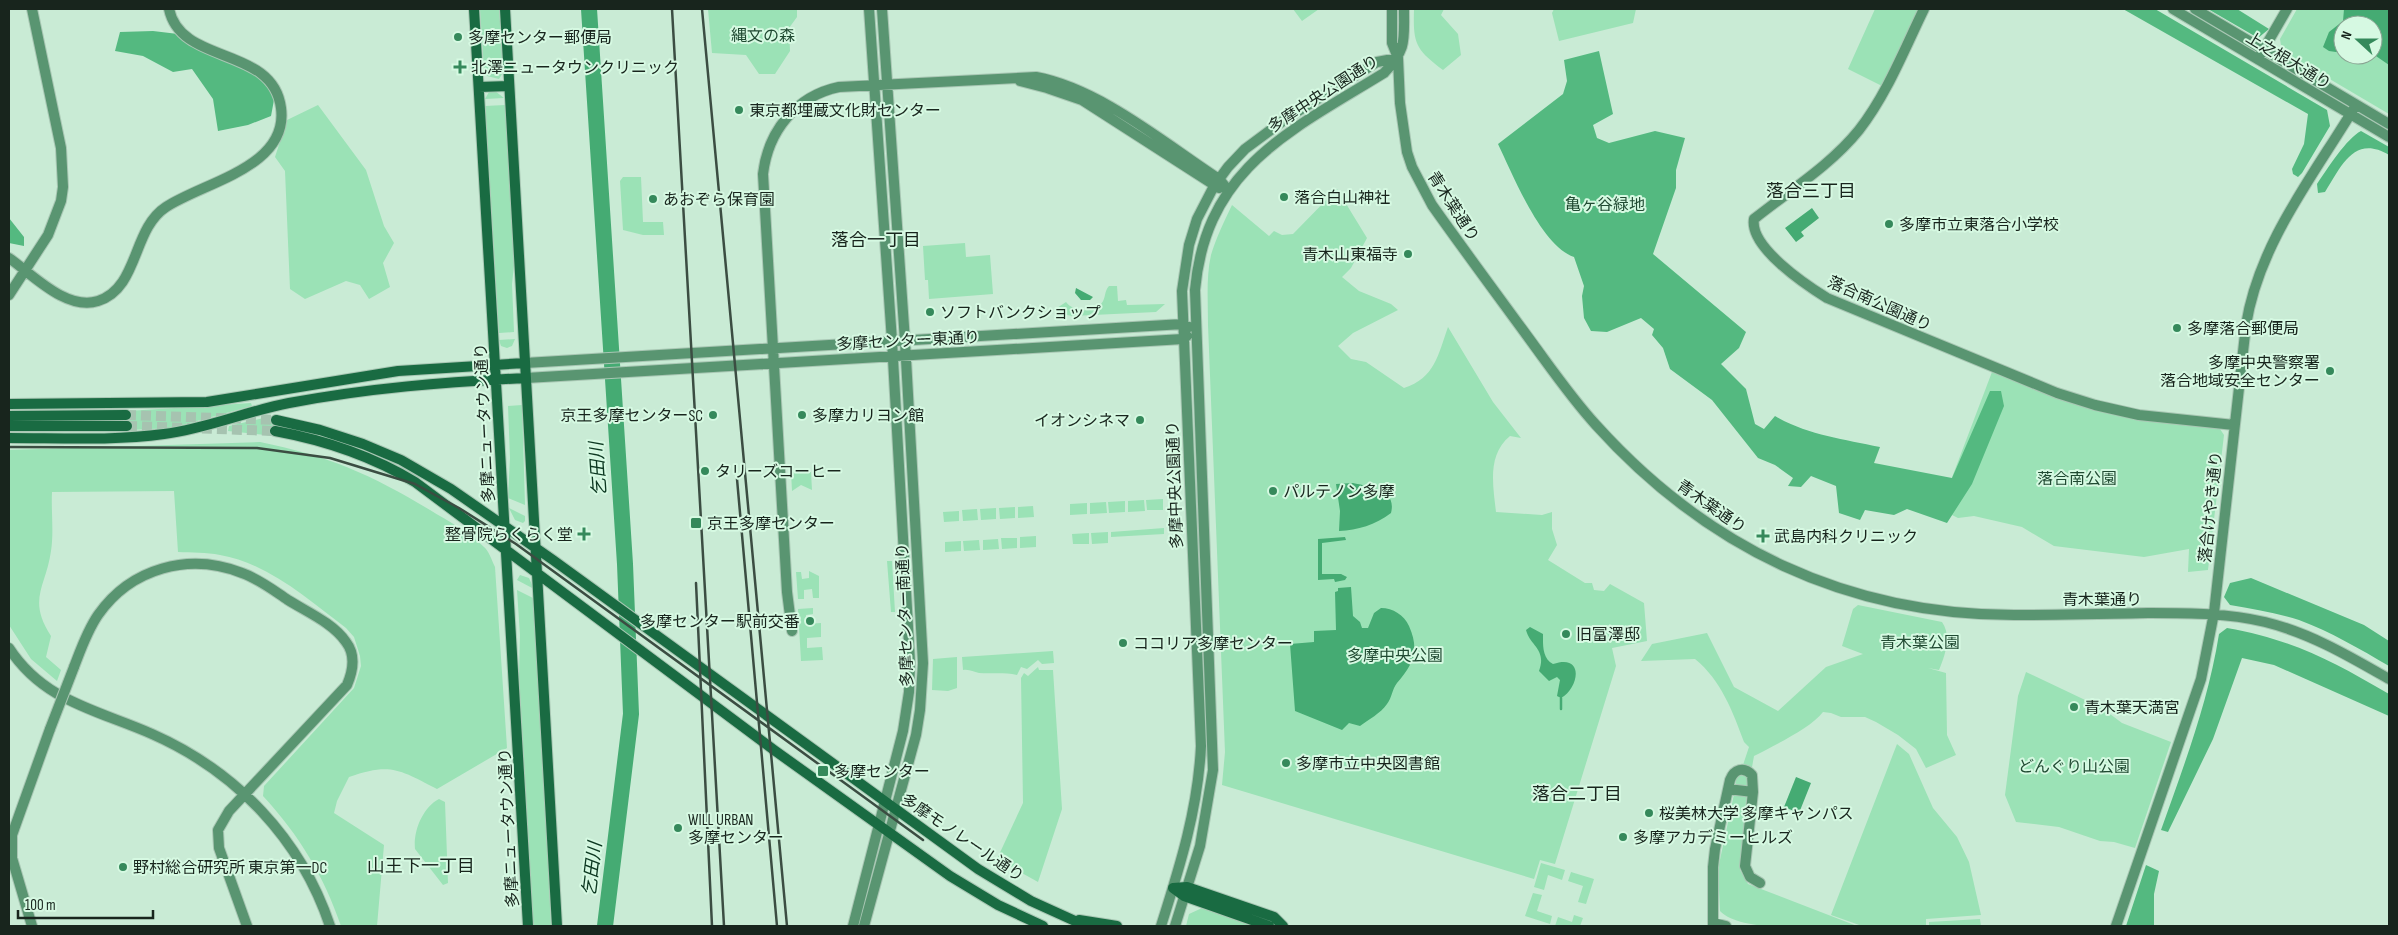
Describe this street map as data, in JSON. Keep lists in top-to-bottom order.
{
  "streets": {
    "main road": ["多摩ニュータウン通り", "多摩モノレール通り"],
    "street": [
      "上之根大通り",
      "多摩中央公園通り",
      "青木葉通り",
      "落合南公園通り",
      "多摩センター東通り",
      "落合けやき通り",
      "多摩センター南通り"
    ]
  },
  "crossings": [
    ["上之根大通り", "落合けやき通り"],
    ["多摩中央公園通り", "青木葉通り"],
    ["多摩中央公園通り", "多摩センター東通り"],
    ["青木葉通り", "落合けやき通り"],
    ["落合南公園通り", "落合けやき通り"],
    ["多摩センター東通り", "多摩センター南通り"],
    ["多摩センター南通り", "多摩モノレール通り"]
  ],
  "districts": [
    "落合三丁目",
    "落合一丁目",
    "落合二丁目",
    "山王下一丁目"
  ],
  "water": ["乞田川"],
  "parks": [
    "縄文の森",
    "亀ヶ谷緑地",
    "落合南公園",
    "青木葉公園",
    "多摩中央公園",
    "どんぐり山公園"
  ],
  "places": {
    "other": [
      "多摩センター郵便局",
      "東京都埋蔵文化財センター",
      "落合白山神社",
      "あおぞら保育園",
      "多摩市立東落合小学校",
      "青木山東福寺",
      "ソフトバンクショップ",
      "多摩落合郵便局",
      "多摩中央警察署 落合地域安全センター",
      "京王多摩センターSC",
      "多摩カリヨン館",
      "イオンシネマ",
      "タリーズコーヒー",
      "パルテノン多摩",
      "多摩センター駅前交番",
      "旧富澤邸",
      "ココリア多摩センター",
      "青木葉天満宮",
      "多摩市立中央図書館",
      "桜美林大学 多摩キャンパス",
      "WILL URBAN 多摩センター",
      "多摩アカデミーヒルズ",
      "野村総合研究所 東京第一DC"
    ],
    "health": ["北澤ニュータウンクリニック", "整骨院らくらく堂", "武島内科クリニック"],
    "transit": ["京王多摩センター", "多摩センター"]
  },
  "scale_bar": "100 m",
  "north": "left"
}
